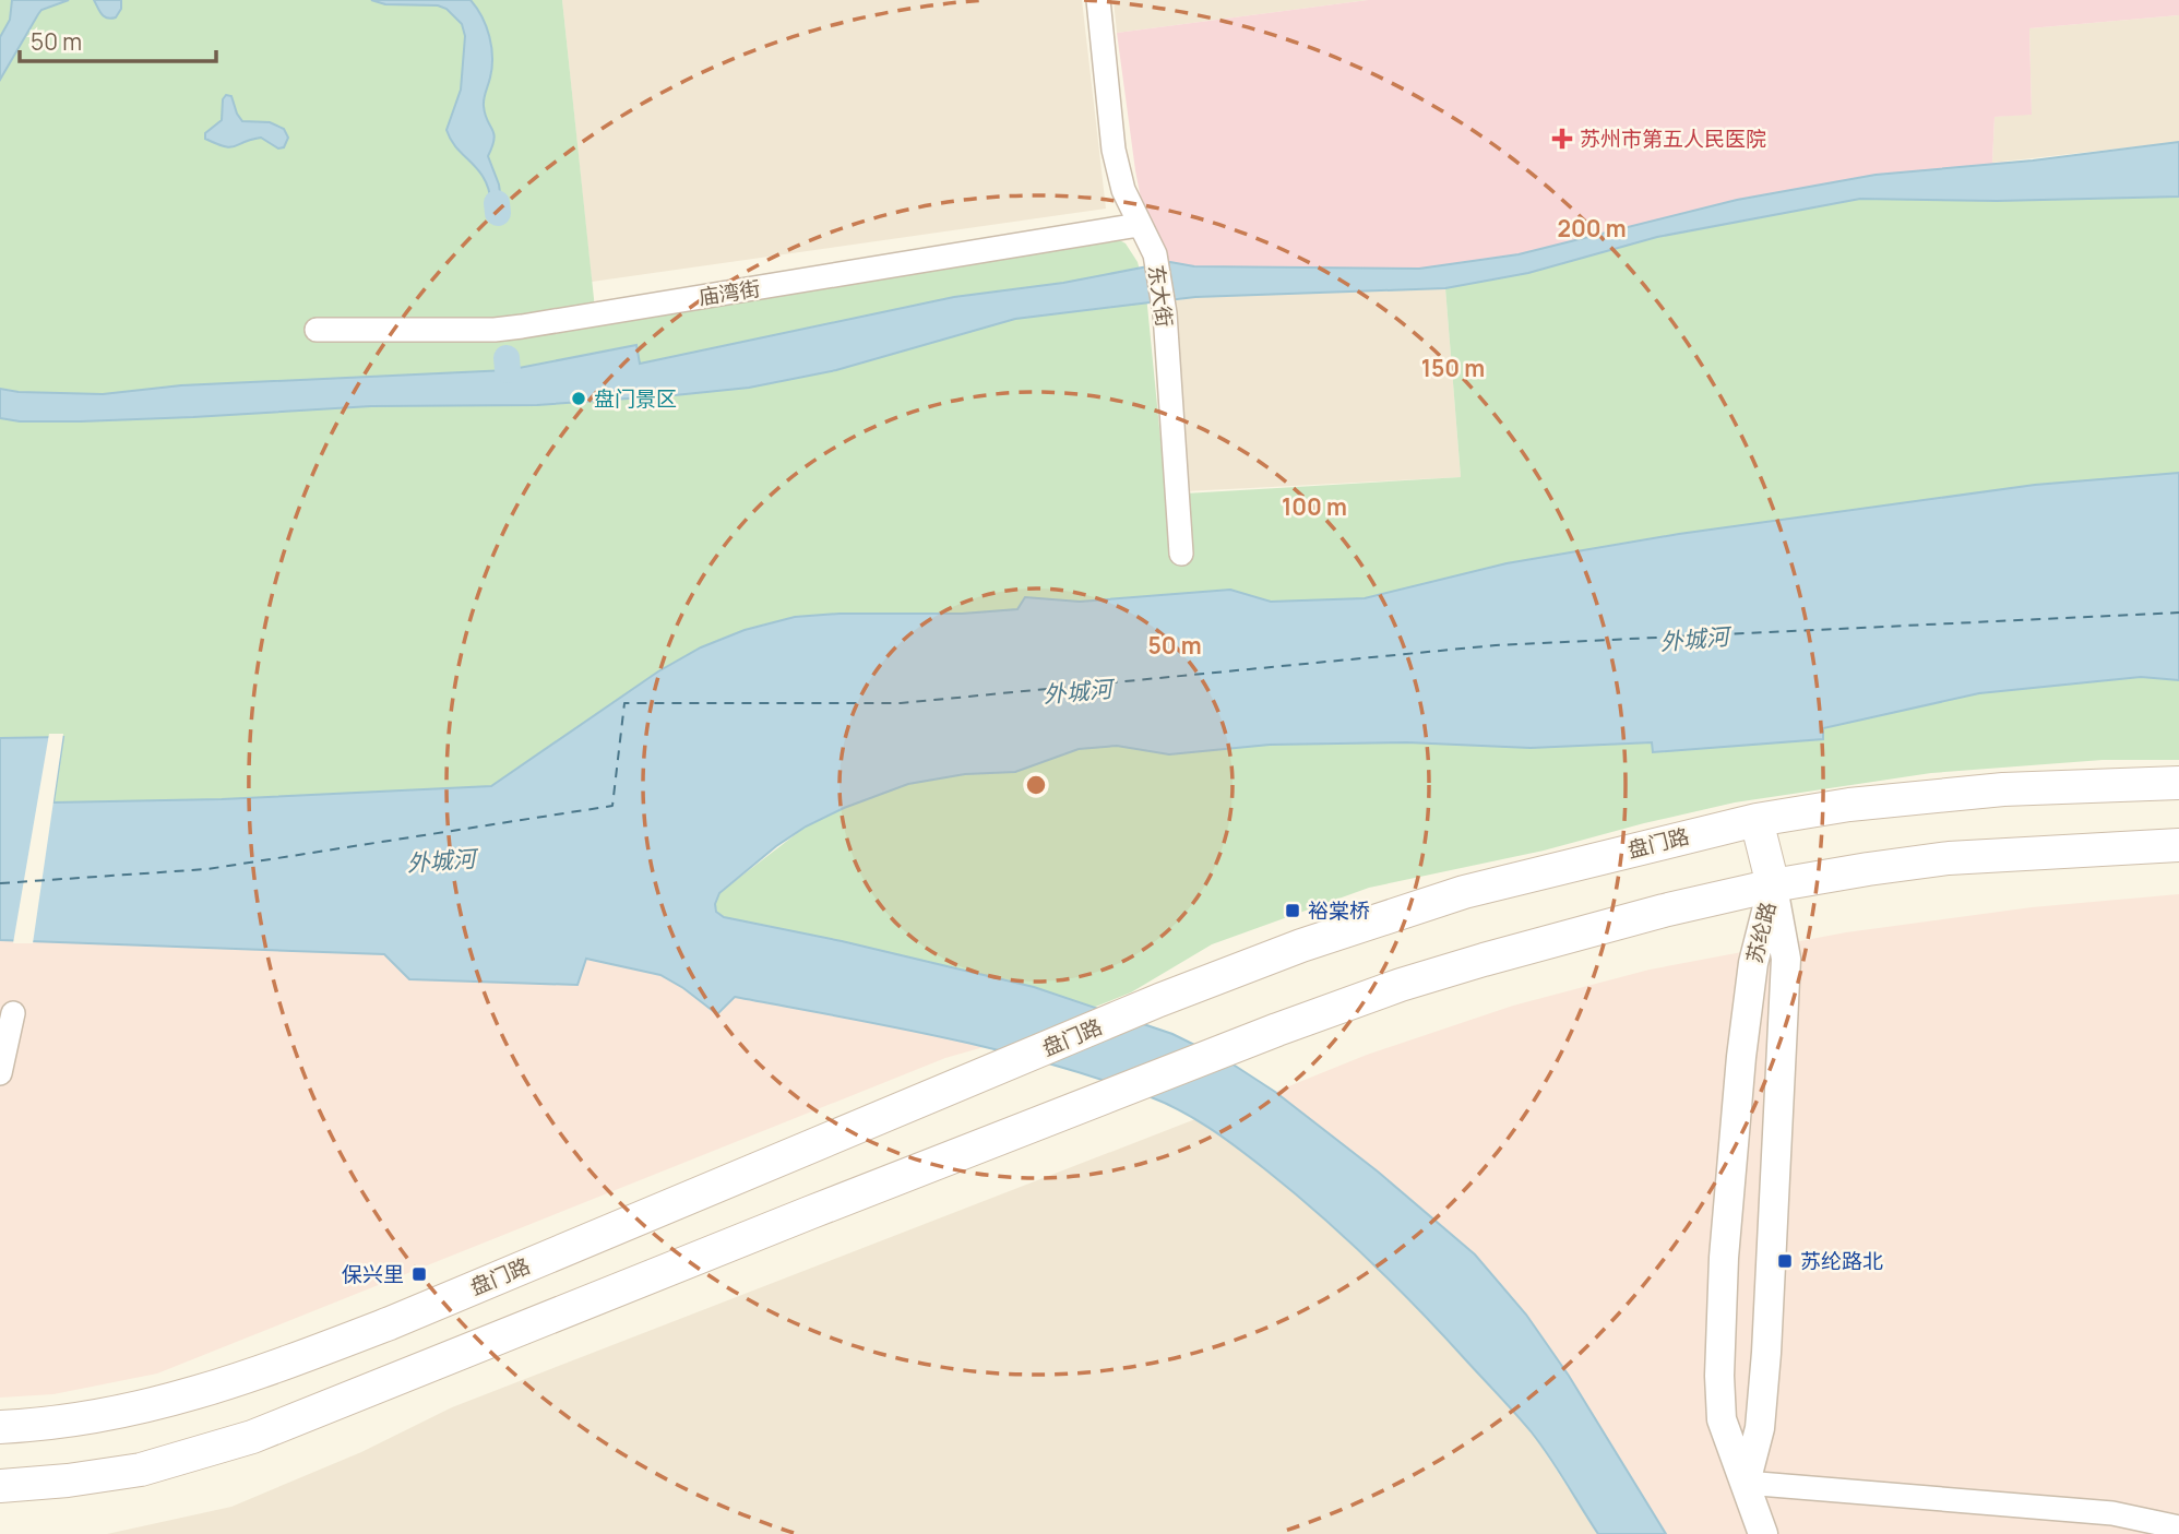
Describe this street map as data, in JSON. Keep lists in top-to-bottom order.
{
  "streets": {
    "main road": ["盘门路"],
    "street": ["庙湾街", "东大街", "苏纶路"]
  },
  "crossings": [
    ["庙湾街", "东大街"]
  ],
  "water": ["外城河"],
  "places": {
    "health": ["苏州市第五人民医院"],
    "other": ["盘门景区"],
    "transit": ["裕棠桥", "苏纶路北", "保兴里"]
  },
  "scale_bar": "50 m",
  "rings": [
    "200 m",
    "150 m",
    "100 m",
    "50 m"
  ]
}
